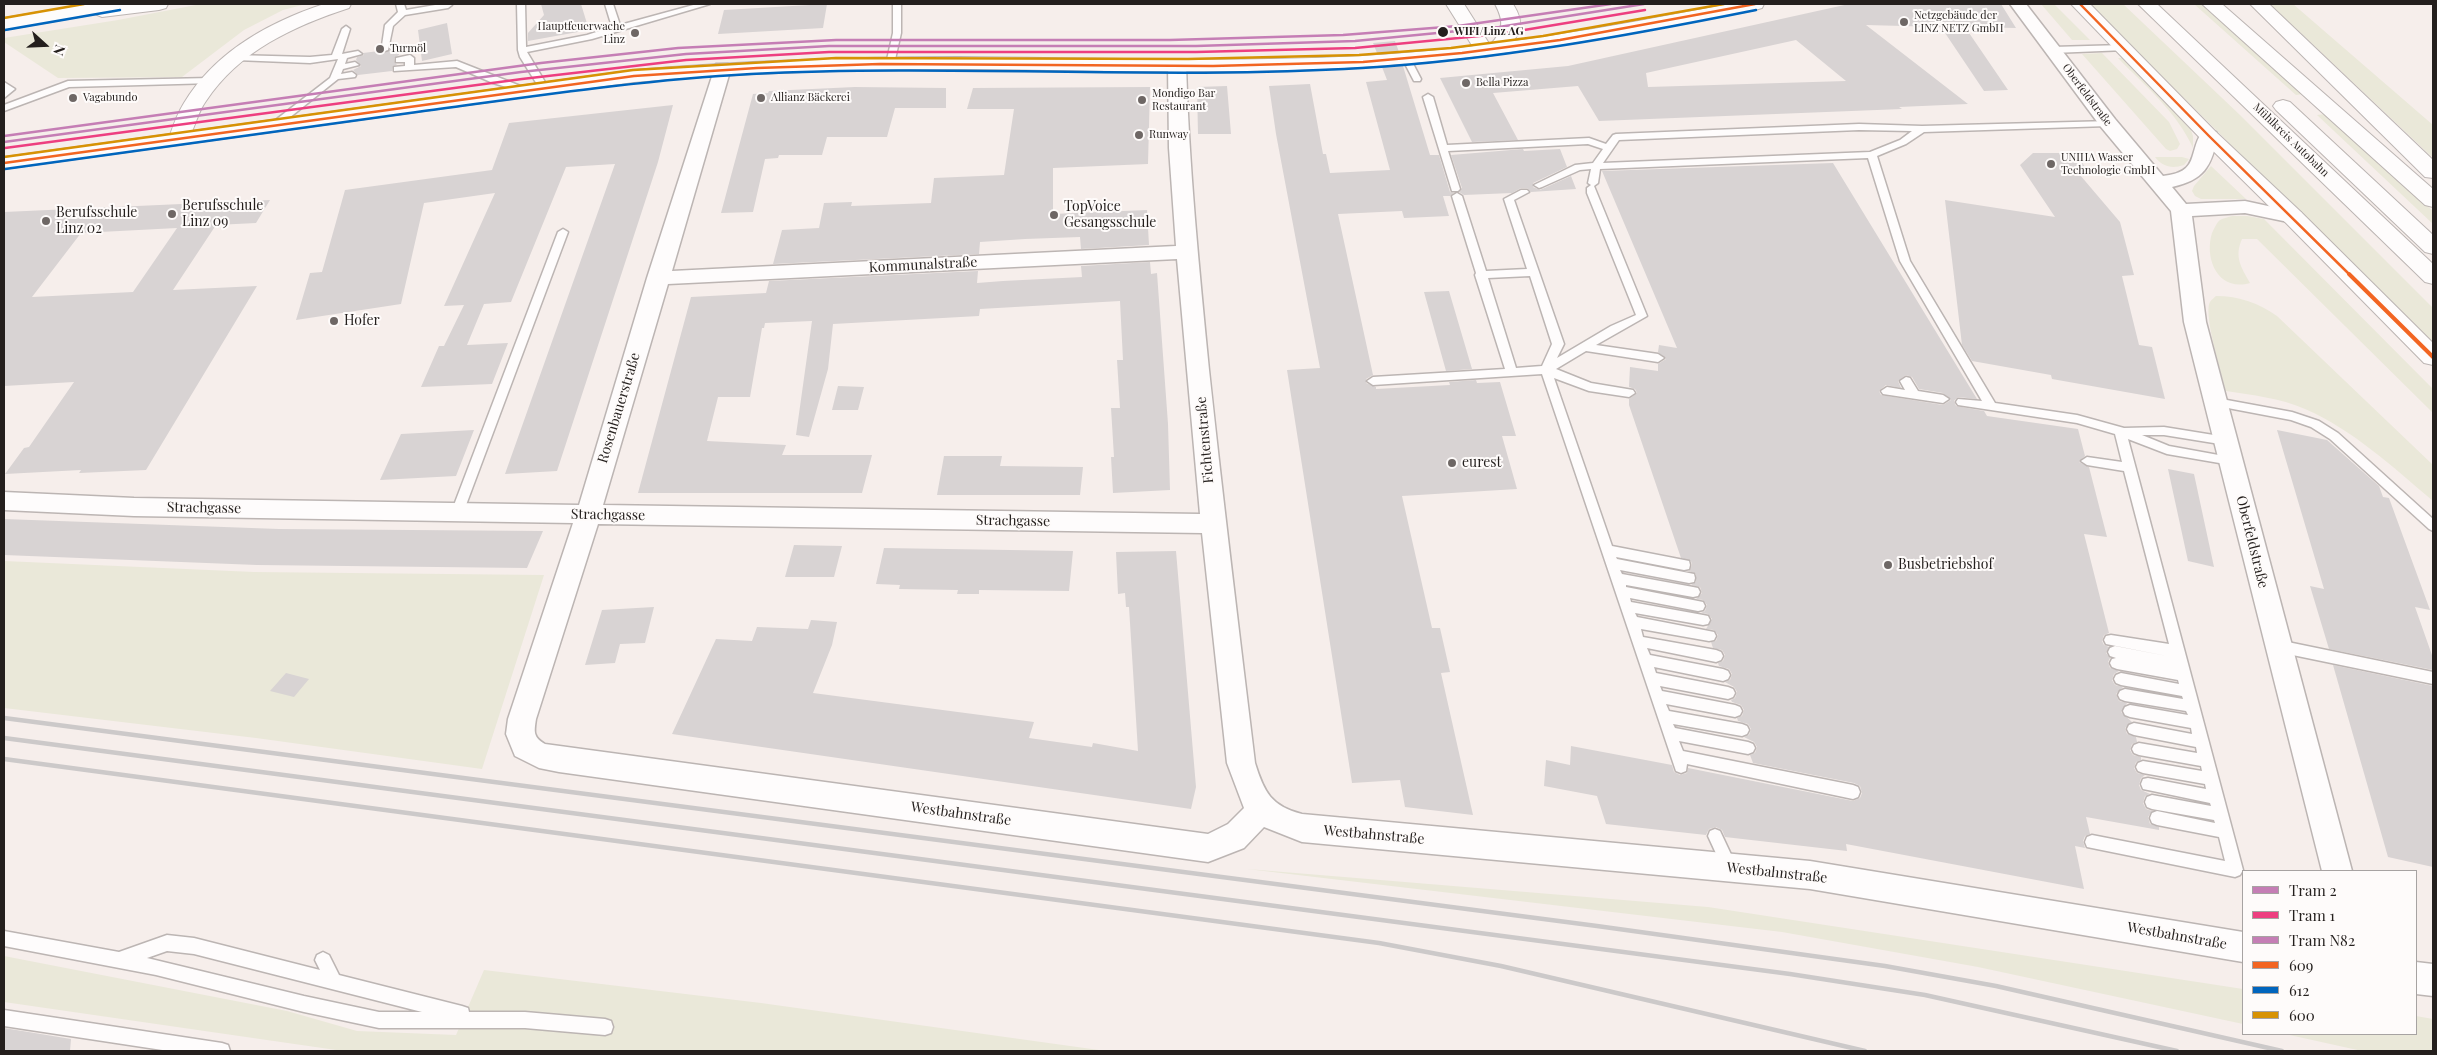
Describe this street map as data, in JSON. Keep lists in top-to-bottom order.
{
  "streets": {
    "main road": ["Mühlkreis Autobahn"],
    "street": [
      "Oberfeldstraße",
      "Kommunalstraße",
      "Rosenbauerstraße",
      "Fichtenstraße",
      "Strachgasse",
      "Westbahnstraße"
    ]
  },
  "crossings": [
    ["Kommunalstraße", "Rosenbauerstraße"],
    ["Kommunalstraße", "Fichtenstraße"],
    ["Rosenbauerstraße", "Strachgasse"],
    ["Rosenbauerstraße", "Westbahnstraße"],
    ["Fichtenstraße", "Strachgasse"],
    ["Fichtenstraße", "Westbahnstraße"]
  ],
  "places": [
    "Netzgebäude der LINZ NETZ GmbH",
    "WIFI/Linz AG",
    "Hauptfeuerwache Linz",
    "Turmöl",
    "Bella Pizza",
    "Vagabundo",
    "Allianz Bäckerei",
    "Mondigo Bar Restaurant",
    "Runway",
    "UNIHA Wasser Technologie GmbH",
    "Berufsschule Linz 09",
    "TopVoice Gesangsschule",
    "Berufsschule Linz 02",
    "Hofer",
    "eurest",
    "Busbetriebshof"
  ],
  "lines": [
    "tram line 2",
    "tram line N82",
    "transit line 609",
    "transit line 600",
    "tram line 1",
    "transit line 612"
  ],
  "legend": [
    "Tram 2",
    "Tram 1",
    "Tram N82",
    "609",
    "612",
    "600"
  ],
  "north": "right"
}
